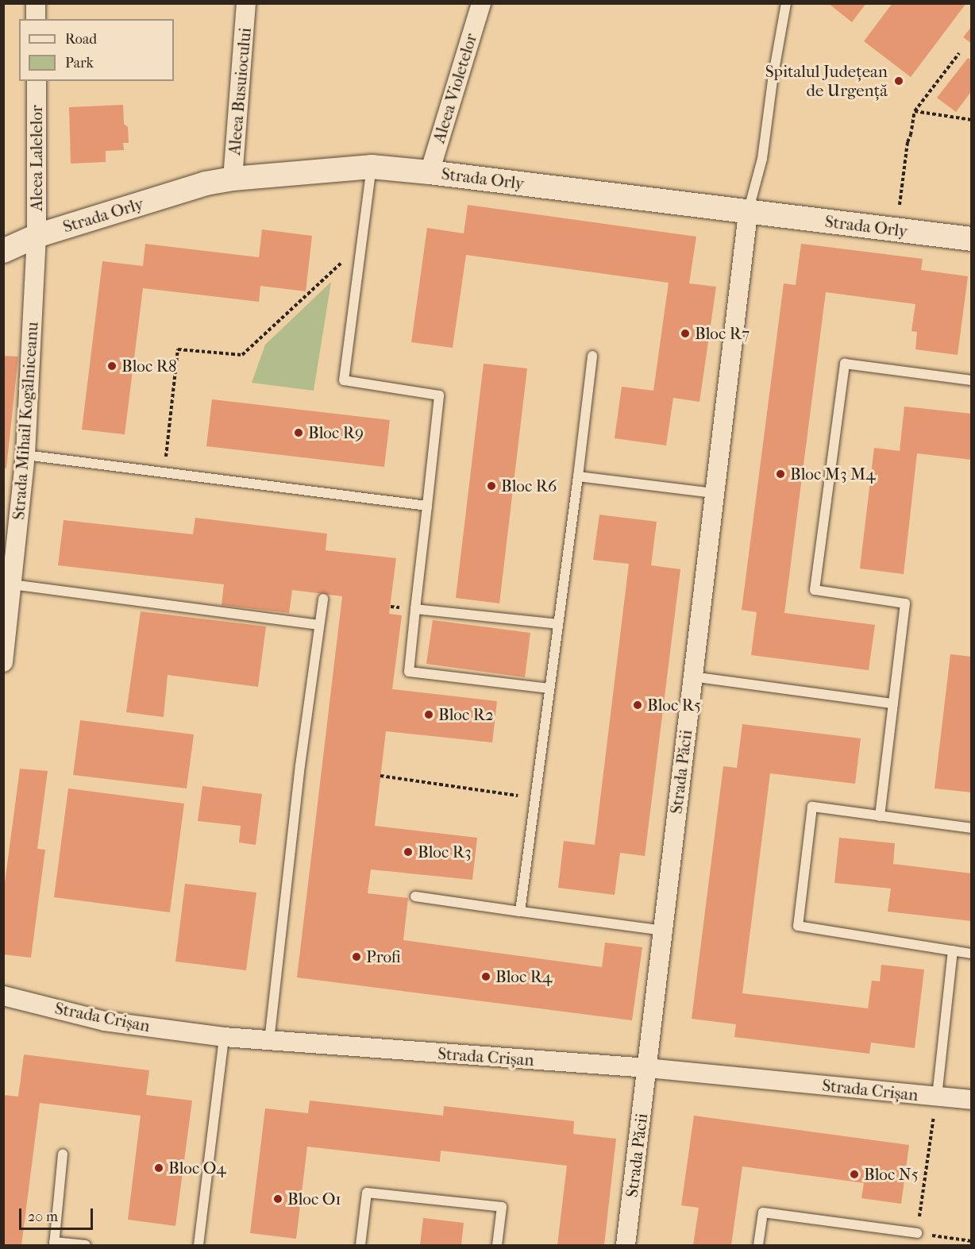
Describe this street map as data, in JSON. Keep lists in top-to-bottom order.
{
  "streets": {
    "street": [
      "Aleea Violetelor",
      "Aleea Busuiocului",
      "Aleea Lalelelor",
      "Strada Orly",
      "Strada Mihail Kogălniceanu",
      "Strada Păcii",
      "Strada Crișan"
    ]
  },
  "crossings": [
    ["Aleea Violetelor", "Strada Orly"],
    ["Aleea Busuiocului", "Strada Orly"],
    ["Aleea Lalelelor", "Strada Orly"],
    ["Aleea Lalelelor", "Strada Mihail Kogălniceanu"],
    ["Strada Orly", "Strada Mihail Kogălniceanu"],
    ["Strada Orly", "Strada Păcii"],
    ["Strada Păcii", "Strada Crișan"]
  ],
  "places": [
    "Spitalul Județean de Urgență",
    "Bloc R7",
    "Bloc R8",
    "Bloc R9",
    "Bloc M3 M4",
    "Bloc R6",
    "Bloc R5",
    "Bloc R2",
    "Bloc R3",
    "Profi",
    "Bloc R4",
    "Bloc O4",
    "Bloc N5",
    "Bloc O1"
  ],
  "legend": ["Road", "Park"],
  "scale_bar": "20 m"
}
